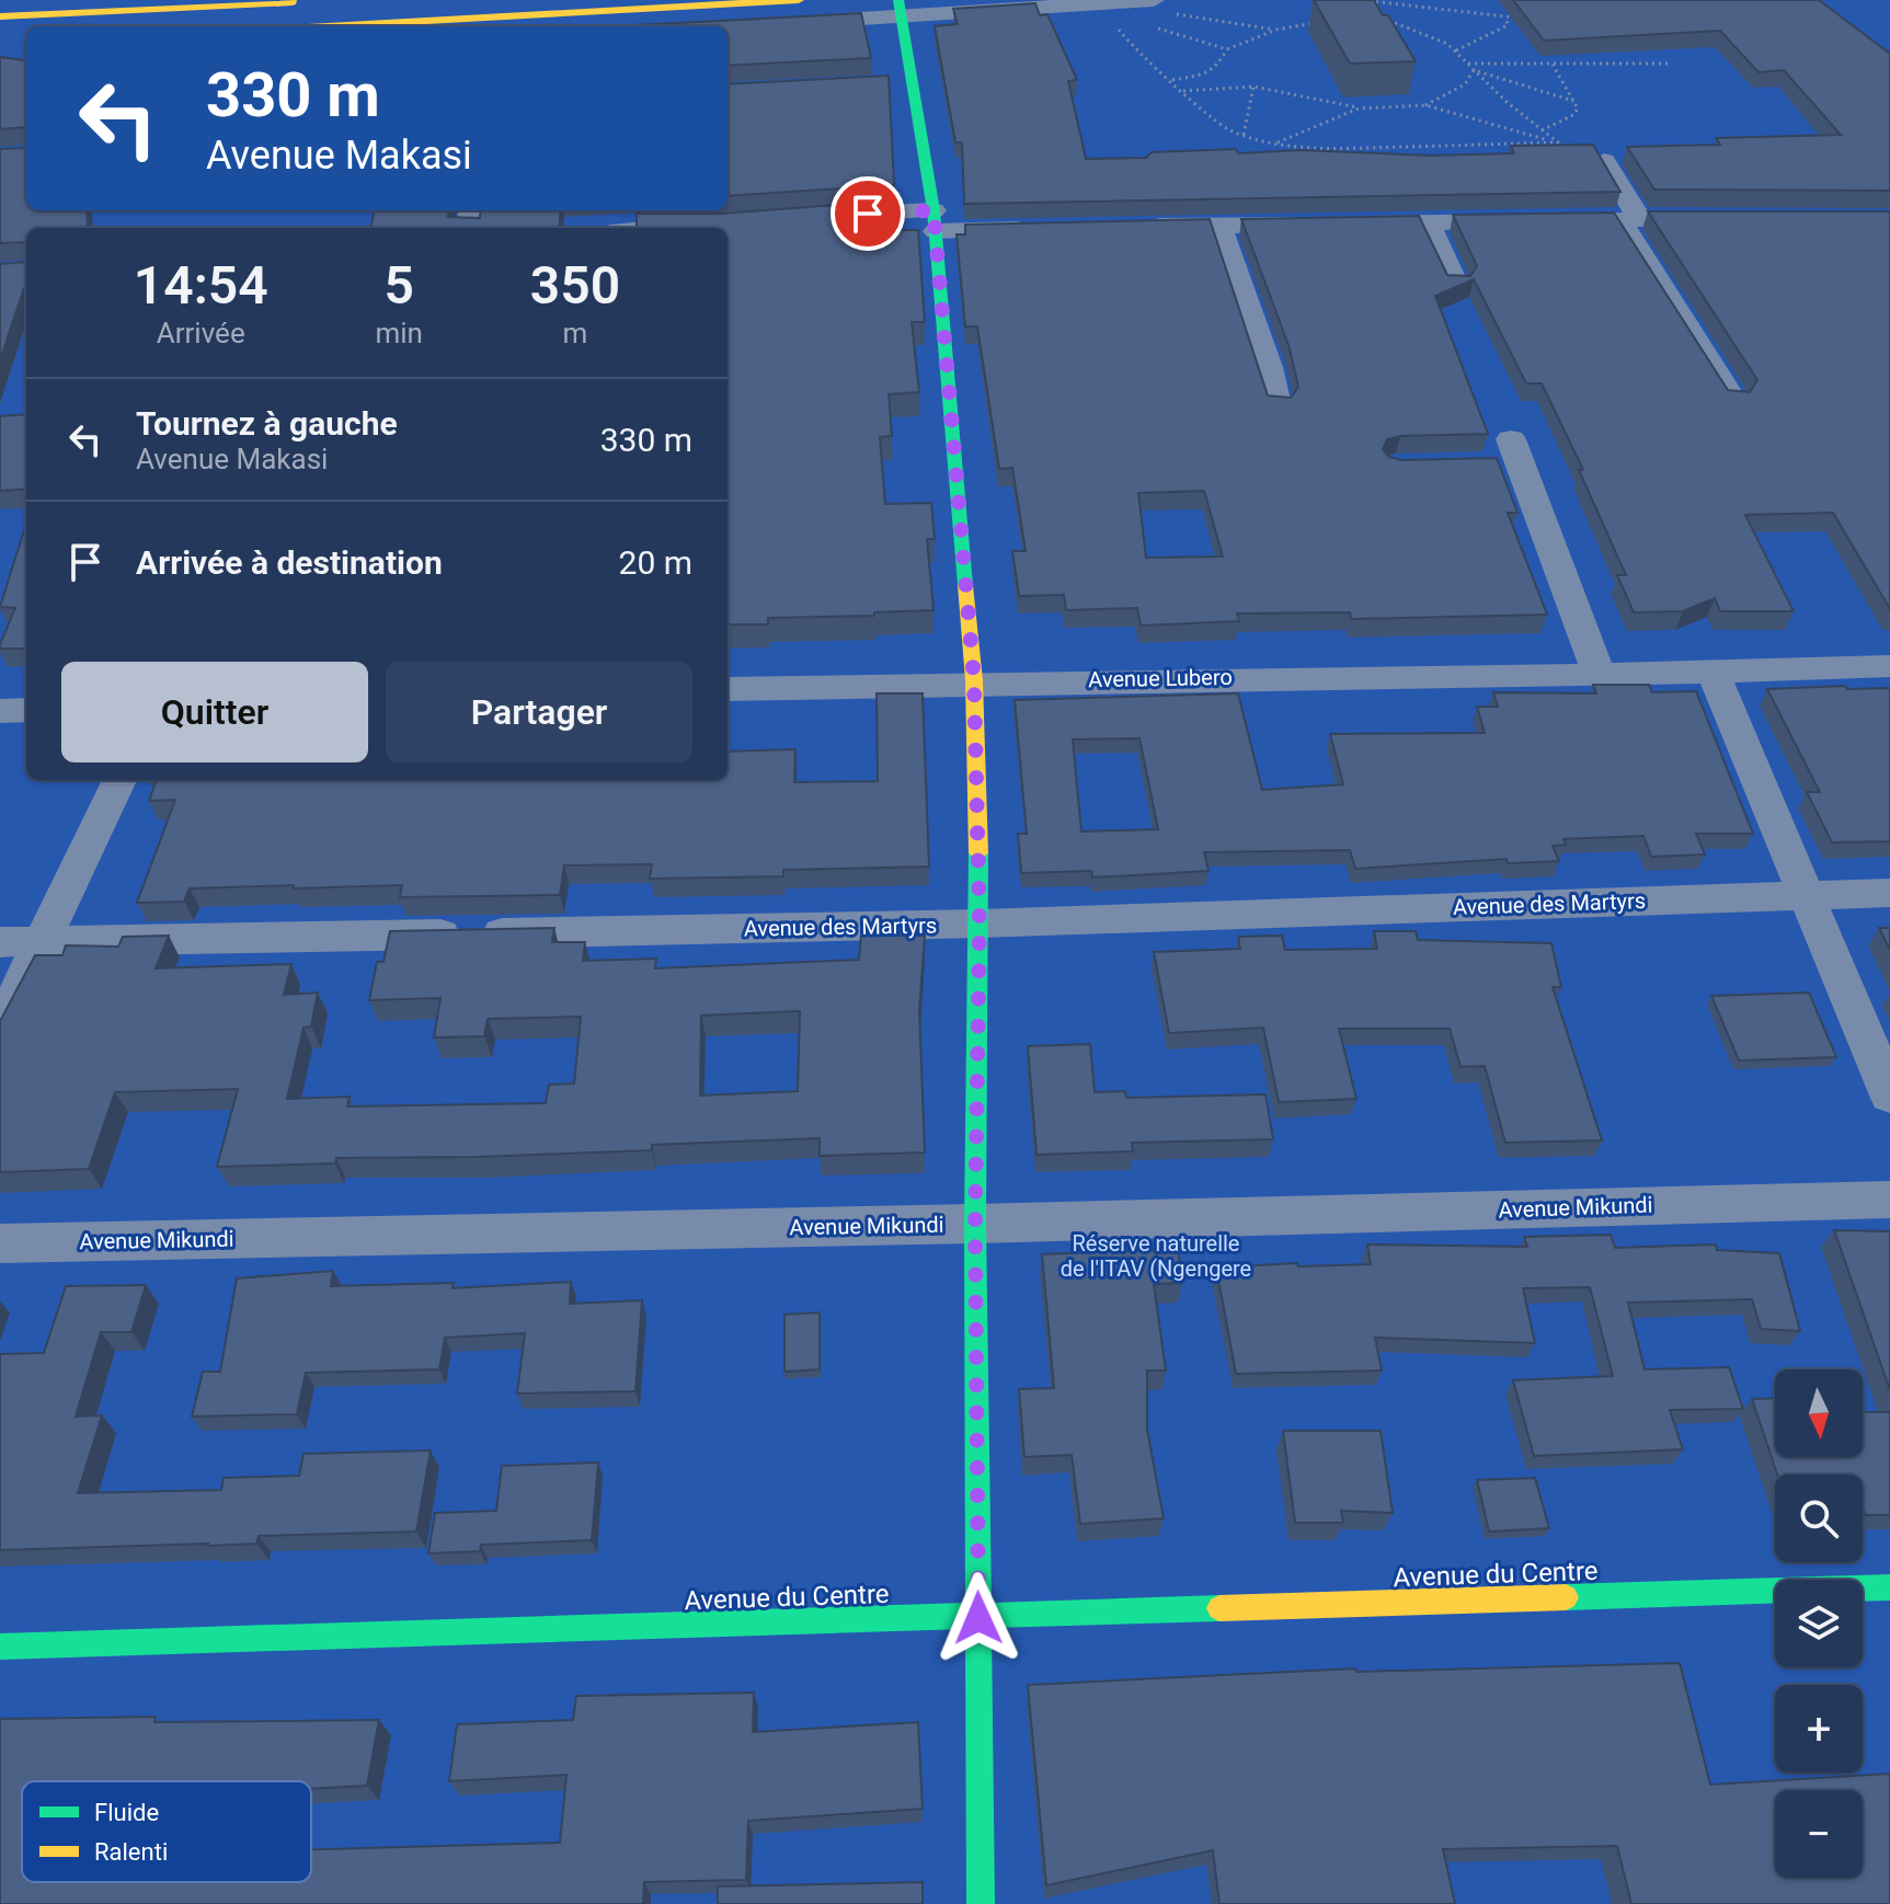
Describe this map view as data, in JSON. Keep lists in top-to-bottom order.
{
  "streets": {
    "street": [
      "Avenue Lubero",
      "Avenue des Martyrs",
      "Avenue Mikundi",
      "Avenue du Centre"
    ]
  },
  "parks": ["Réserve naturelle de l'ITAV (Ngengere"],
  "legend": ["Fluide", "Ralenti"],
  "north": "bottom",
  "page": {
    "turn": ["330 m", "Avenue Makasi"],
    "eta": [
      "14:54",
      "Arrivée",
      "5",
      "min",
      "350",
      "m"
    ],
    "list": [
      {
        "name": "Tournez à gauche",
        "note": "Avenue Makasi",
        "value": "330 m"
      },
      {
        "name": "Arrivée à destination",
        "value": "20 m"
      }
    ],
    "buttons": ["Quitter", "Partager"],
    "map_buttons": ["+", "−"]
  }
}
